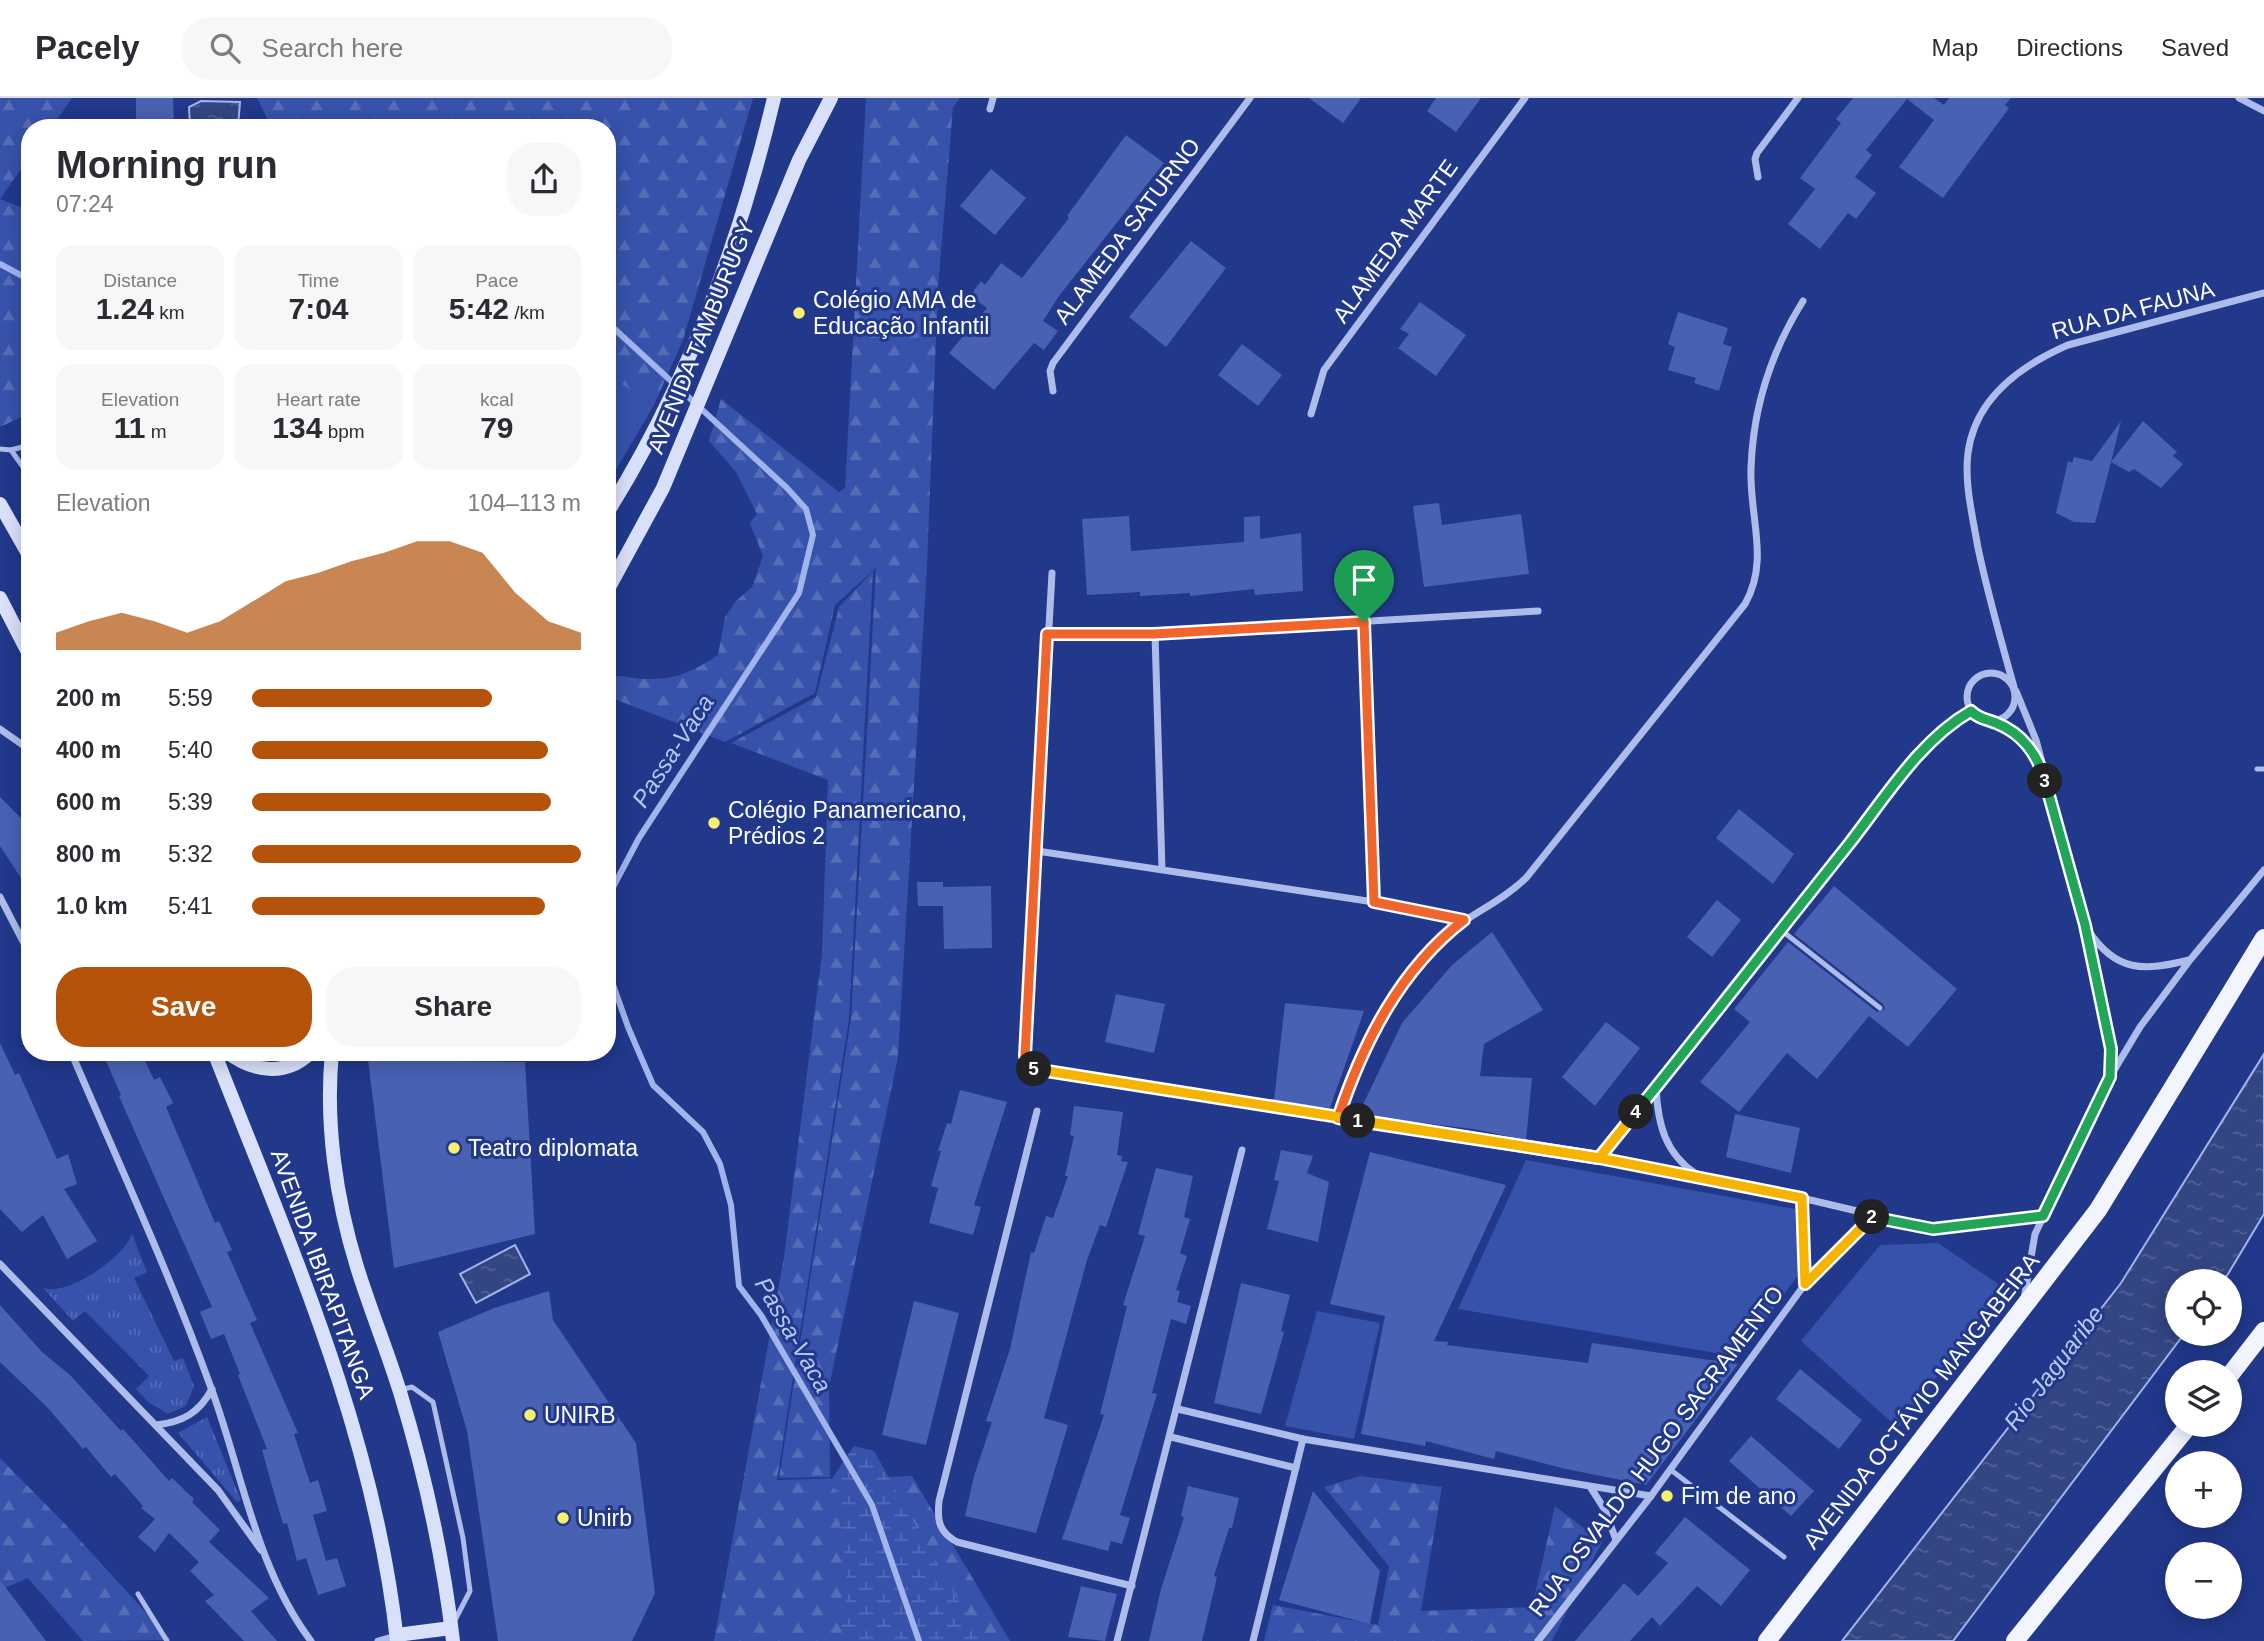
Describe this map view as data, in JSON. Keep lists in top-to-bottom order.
{
  "streets": {
    "main road": ["AVENIDA TAMBURUGY", "AVENIDA IBIRAPITANGA", "AVENIDA OCTÁVIO MANGABEIRA"],
    "street": [
      "ALAMEDA SATURNO",
      "ALAMEDA MARTE",
      "RUA DA FAUNA",
      "RUA OSVALDO HUGO SACRAMENTO"
    ]
  },
  "water": ["Passa-Vaca", "Rio Jaguaribe"],
  "places": [
    "Colégio AMA de Educação Infantil",
    "Colégio Panamericano, Prédios 2",
    "Teatro diplomata",
    "UNIRB",
    "Fim de ano",
    "Unirb"
  ],
  "page": {
    "header": "Pacely",
    "search": "Search here",
    "nav": ["Map", "Directions", "Saved"],
    "heading": ["Morning run", "07:24"],
    "stats": [
      ["Distance", "1.24 km"],
      ["Time", "7:04"],
      ["Pace", "5:42 /km"],
      ["Elevation", "11 m"],
      ["Heart rate", "134 bpm"],
      ["kcal", "79"]
    ],
    "chart": ["Elevation", "104–113 m"],
    "list": [
      {
        "name": "200 m",
        "note": "5:59"
      },
      {
        "name": "400 m",
        "note": "5:40"
      },
      {
        "name": "600 m",
        "note": "5:39"
      },
      {
        "name": "800 m",
        "note": "5:32"
      },
      {
        "name": "1.0 km",
        "note": "5:41"
      }
    ],
    "pins": [
      "3",
      "5",
      "4",
      "1",
      "2"
    ],
    "buttons": ["Save", "Share"],
    "map_buttons": ["+", "−"]
  }
}
